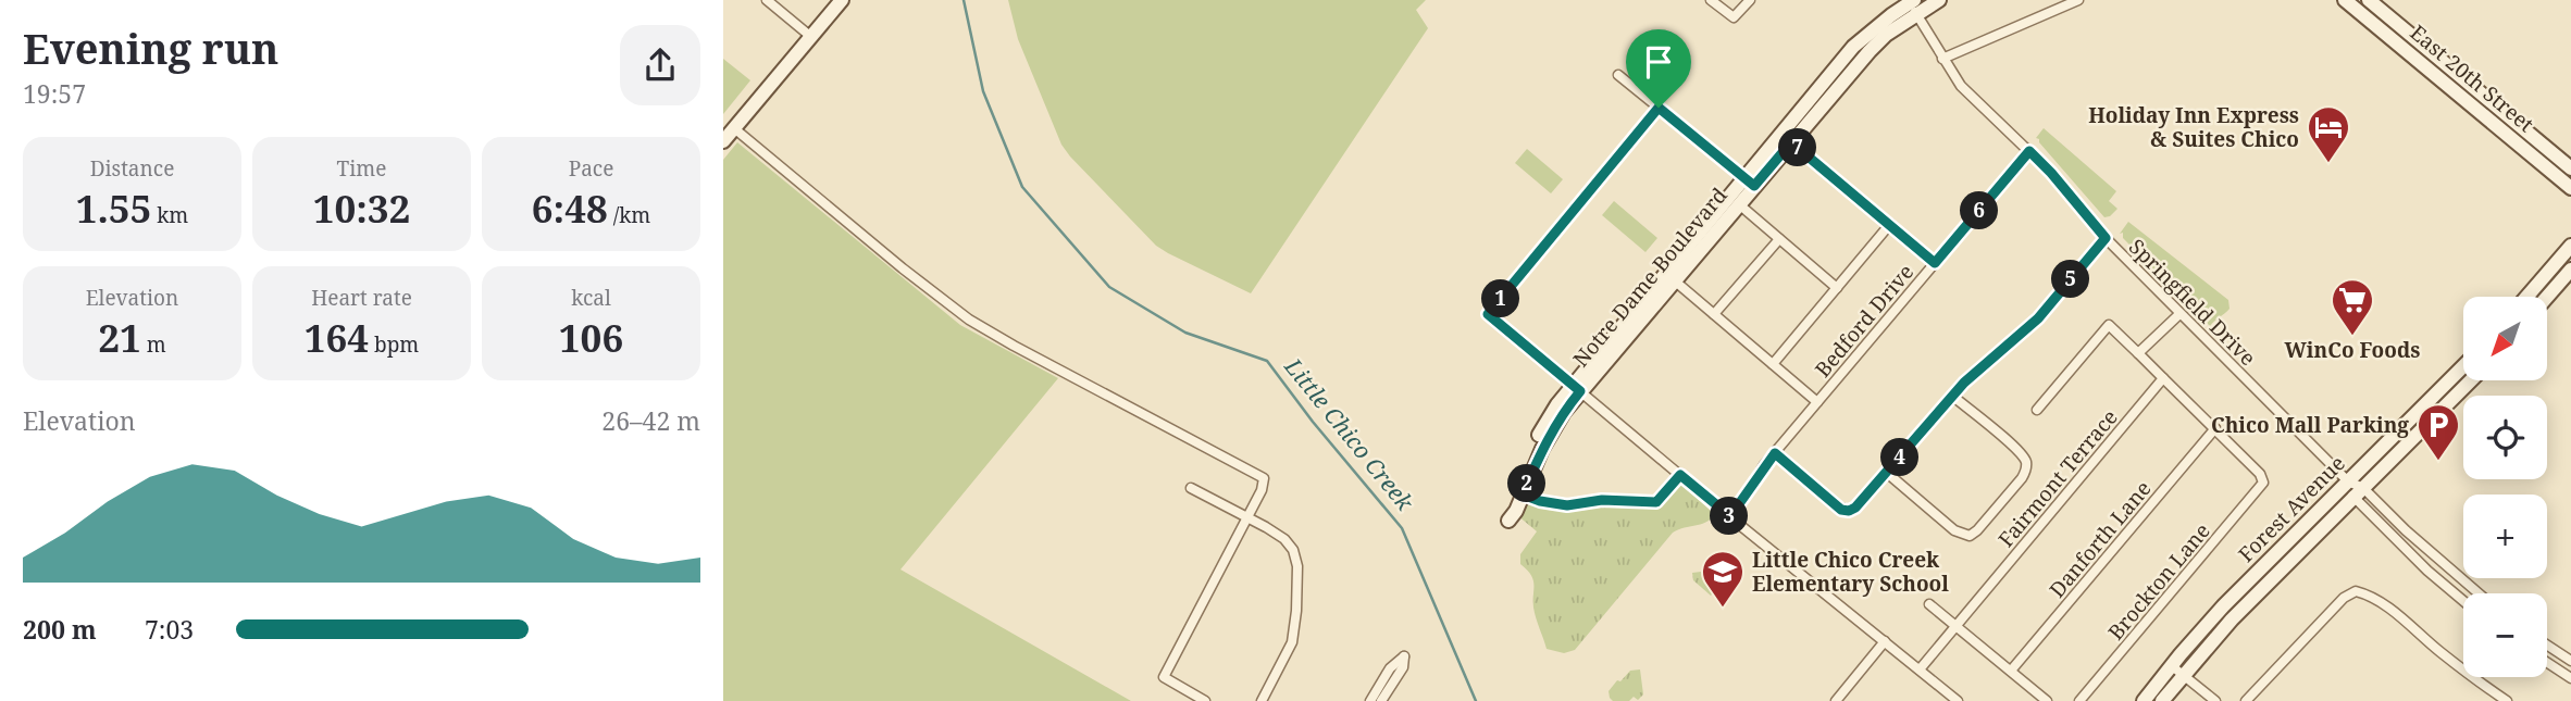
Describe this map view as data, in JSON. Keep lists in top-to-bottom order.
{
  "streets": {
    "street": [
      "East 20th Street",
      "Notre Dame Boulevard",
      "Springfield Drive",
      "Bedford Drive",
      "Fairmont Terrace",
      "Forest Avenue",
      "Danforth Lane",
      "Brockton Lane"
    ]
  },
  "crossings": [
    ["Notre Dame Boulevard", "Springfield Drive"],
    ["Springfield Drive", "Bedford Drive"],
    ["Springfield Drive", "Forest Avenue"],
    ["Danforth Lane", "Brockton Lane"]
  ],
  "water": ["Little Chico Creek"],
  "places": {
    "hotel": ["Holiday Inn Express & Suites Chico"],
    "supermarket": ["WinCo Foods"],
    "parking": ["Chico Mall Parking"],
    "school or university": ["Little Chico Creek Elementary School"]
  },
  "north": "bottom left",
  "page": {
    "heading": ["Evening run", "19:57"],
    "pins": [
      "7",
      "6",
      "5",
      "1",
      "4",
      "2",
      "3"
    ],
    "stats": [
      ["Distance", "1.55 km"],
      ["Time", "10:32"],
      ["Pace", "6:48 /km"],
      ["Elevation", "21 m"],
      ["Heart rate", "164 bpm"],
      ["kcal", "106"]
    ],
    "map_buttons": ["+", "−"],
    "chart": ["Elevation", "26–42 m"],
    "list": [
      {
        "name": "200 m",
        "note": "7:03"
      }
    ]
  }
}
